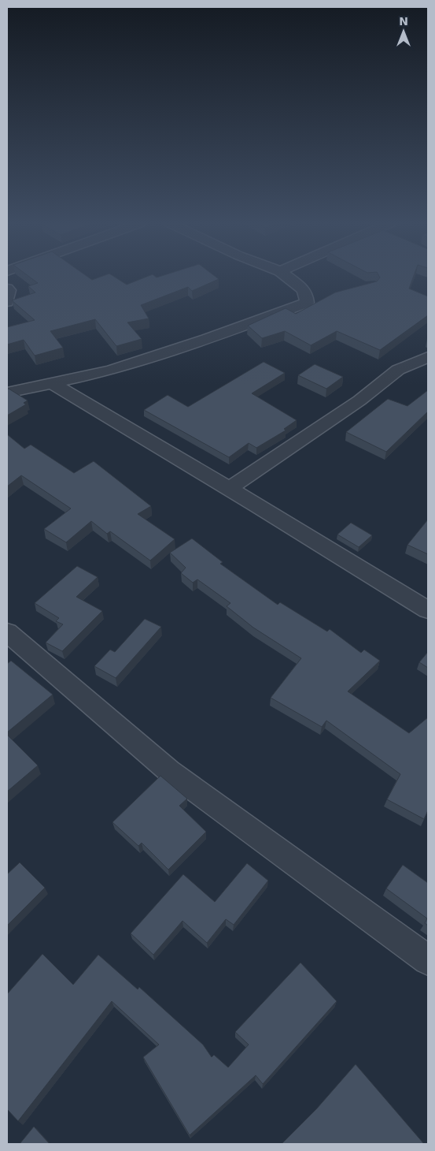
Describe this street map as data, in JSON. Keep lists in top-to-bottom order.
{
  "north": "top"
}
